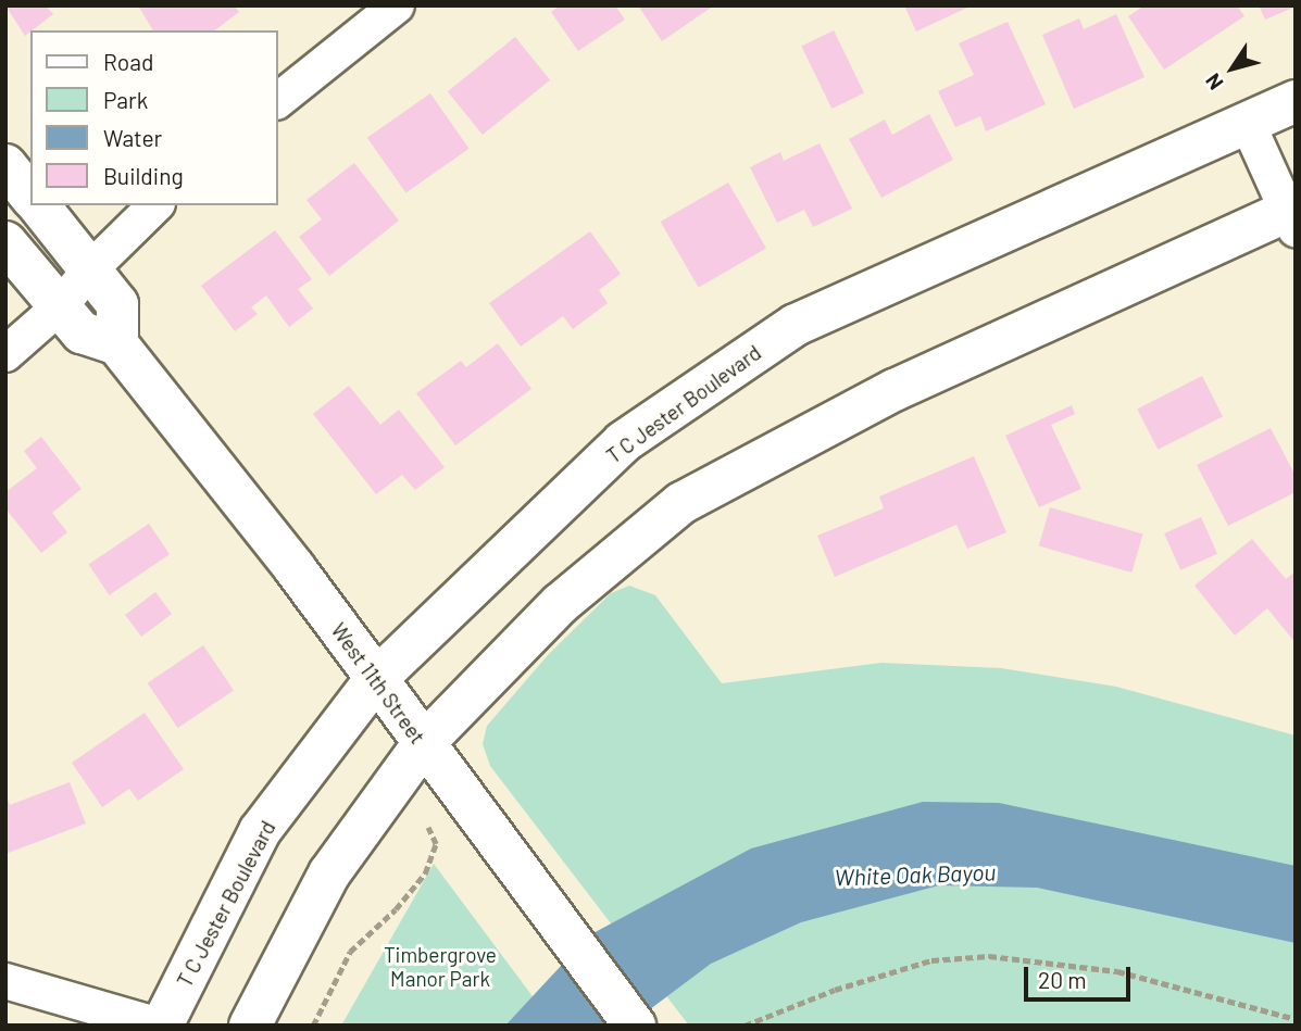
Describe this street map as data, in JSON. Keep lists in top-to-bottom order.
{
  "streets": {
    "main road": ["T C Jester Boulevard", "West 11th Street"]
  },
  "crossings": [
    ["T C Jester Boulevard", "West 11th Street"]
  ],
  "water": ["White Oak Bayou"],
  "parks": ["Timbergrove Manor Park"],
  "legend": [
    "Road",
    "Park",
    "Water",
    "Building"
  ],
  "scale_bar": "20 m",
  "north": "bottom left"
}
